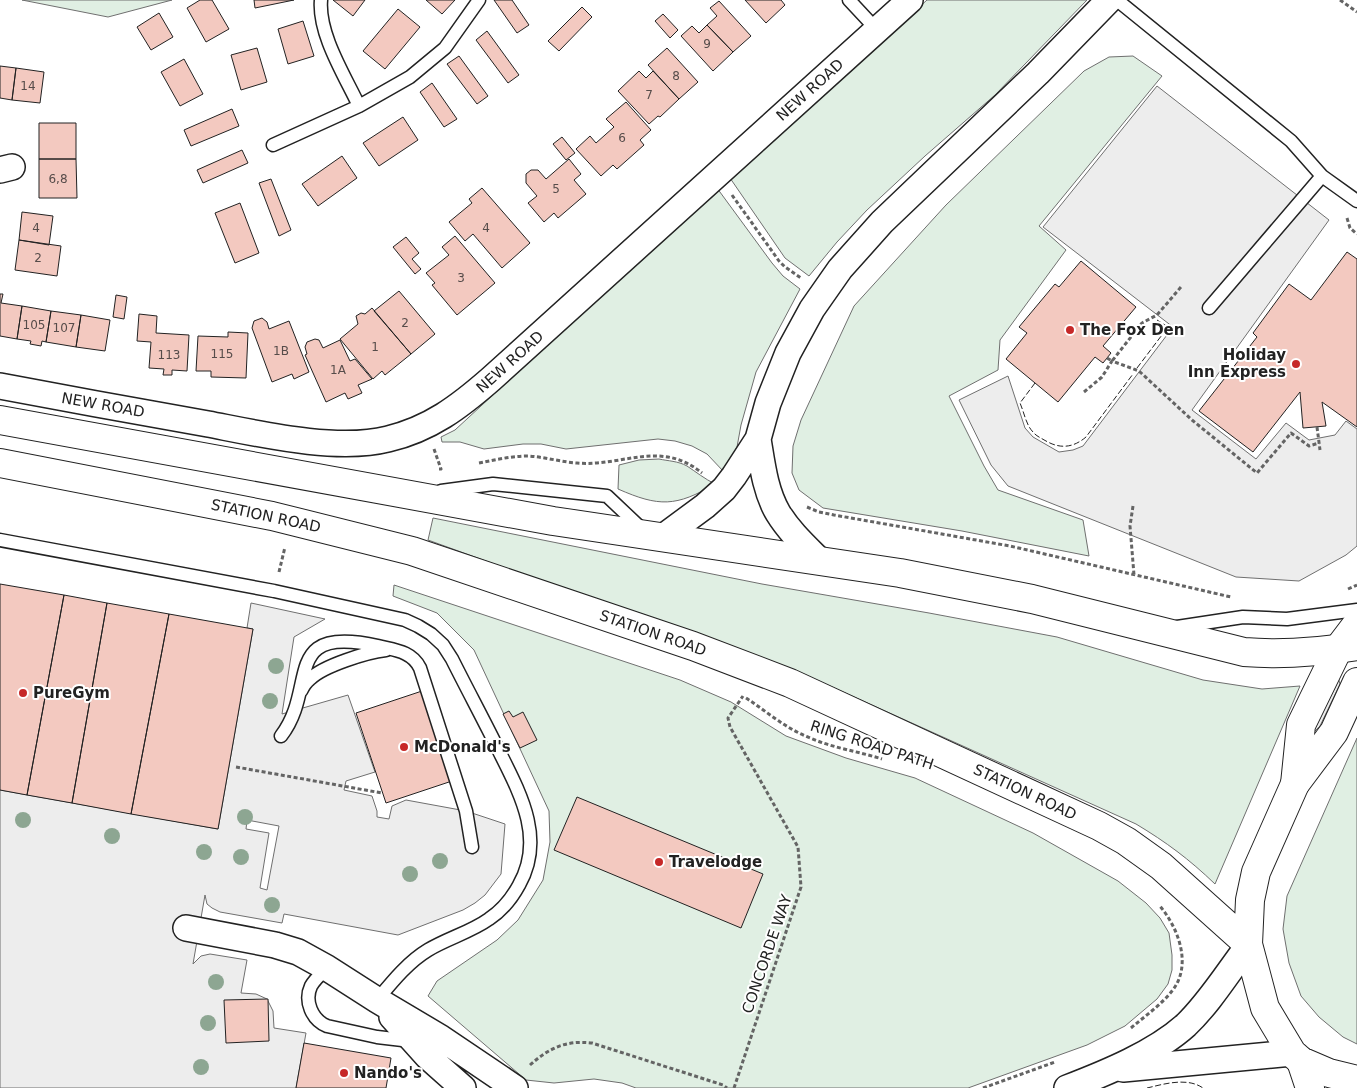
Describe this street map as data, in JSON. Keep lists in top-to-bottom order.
{
  "streets": {
    "main road": ["STATION ROAD"],
    "street": ["NEW ROAD"],
    "path": ["RING ROAD PATH", "CONCORDE WAY"]
  },
  "crossings": [
    ["RING ROAD PATH", "CONCORDE WAY"]
  ],
  "places": [
    "The Fox Den",
    "Holiday Inn Express",
    "PureGym",
    "McDonald's",
    "Travelodge",
    "Nando's"
  ],
  "house_numbers": [
    "9",
    "8",
    "14",
    "7",
    "6",
    "6,8",
    "5",
    "4",
    "4",
    "2",
    "3",
    "2",
    "105",
    "107",
    "1",
    "1B",
    "115",
    "113",
    "1A"
  ]
}
